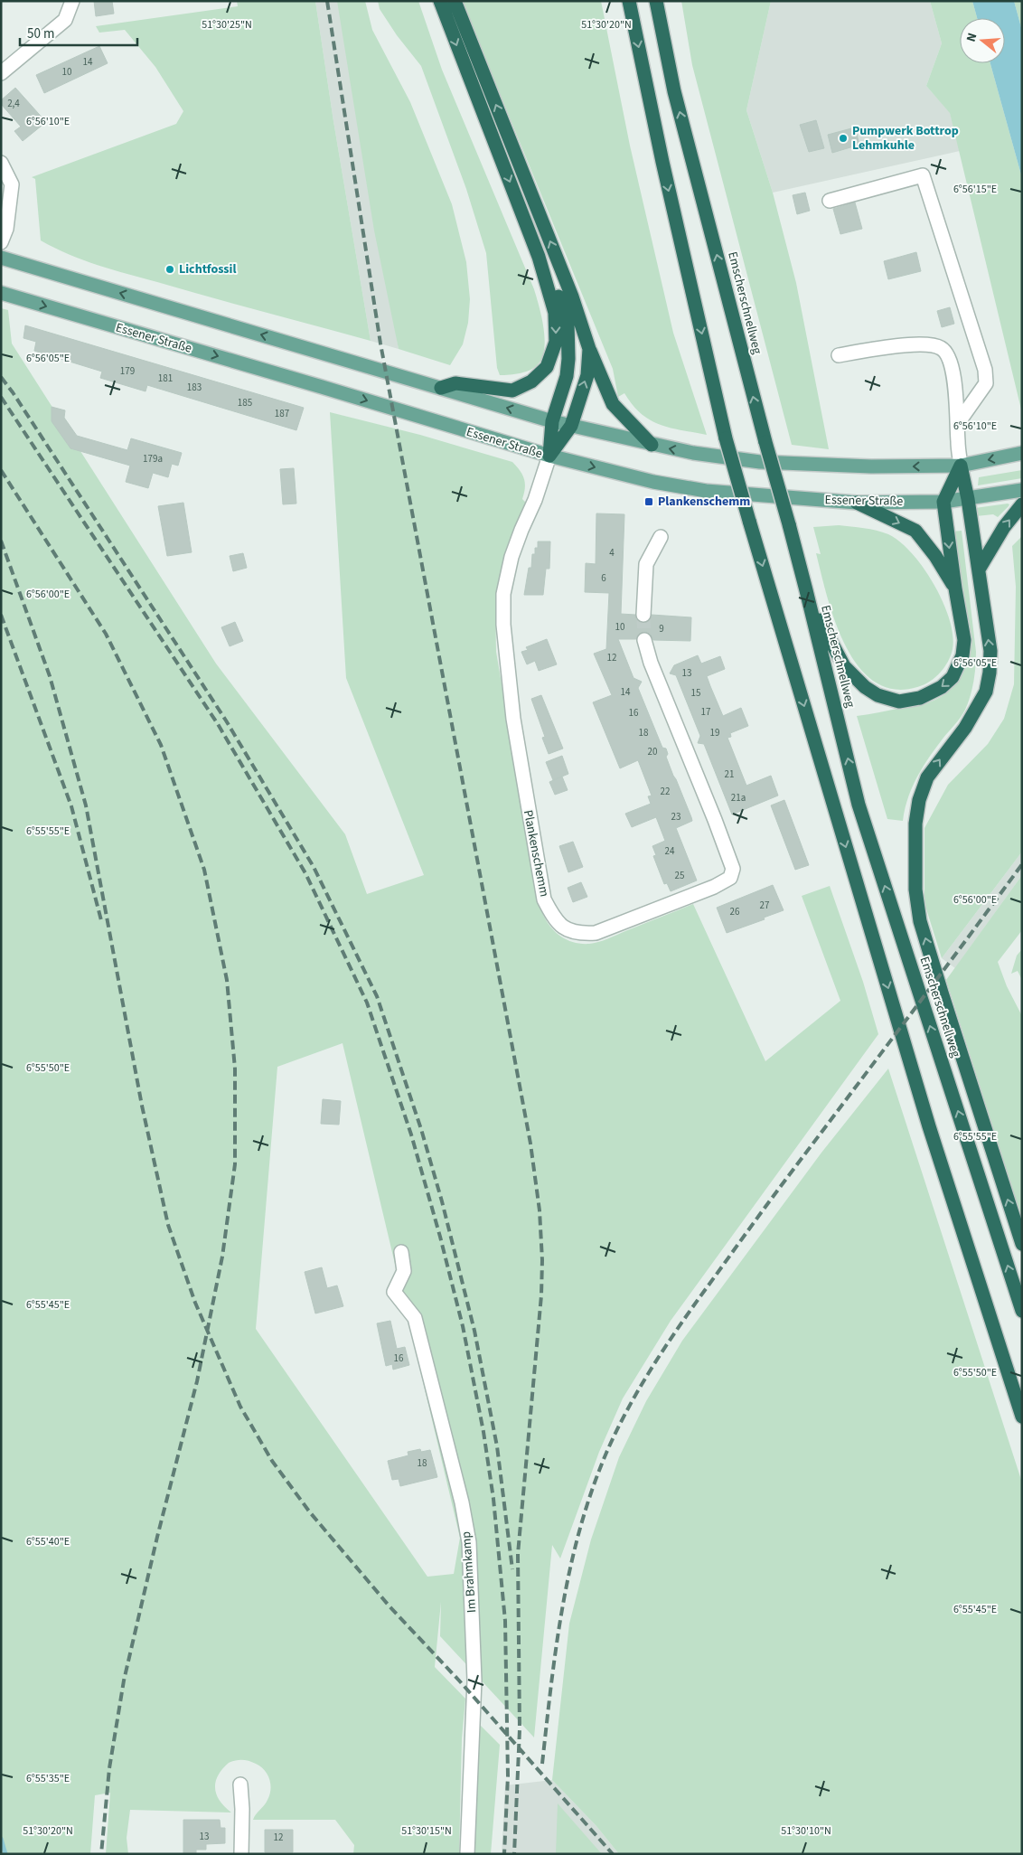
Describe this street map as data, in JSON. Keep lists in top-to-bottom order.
{
  "streets": {
    "highway": ["Emscherschnellweg"],
    "main road": ["Essener Straße"],
    "street": ["Plankenschemm", "Im Brahmkamp"]
  },
  "crossings": [
    ["Essener Straße", "Plankenschemm"]
  ],
  "places": {
    "other": ["Pumpwerk Bottrop Lehmkuhle", "Lichtfossil"],
    "transit": ["Plankenschemm"]
  },
  "house_numbers": [
    "14",
    "10",
    "2,4",
    "179",
    "181",
    "183",
    "185",
    "187",
    "179a",
    "4",
    "6",
    "10",
    "9",
    "12",
    "13",
    "14",
    "15",
    "17",
    "16",
    "18",
    "19",
    "20",
    "21",
    "22",
    "21a",
    "23",
    "24",
    "25",
    "27",
    "26",
    "16",
    "18",
    "13",
    "12"
  ],
  "scale_bar": "50 m",
  "north": "left",
  "coordinates": [
    "51°30'25\"N",
    "51°30'20\"N",
    "6°56'10\"E",
    "6°56'15\"E",
    "6°56'05\"E",
    "6°56'00\"E",
    "6°55'55\"E",
    "6°55'50\"E",
    "6°55'45\"E",
    "6°55'40\"E",
    "6°55'35\"E",
    "51°30'15\"N",
    "51°30'10\"N"
  ]
}
